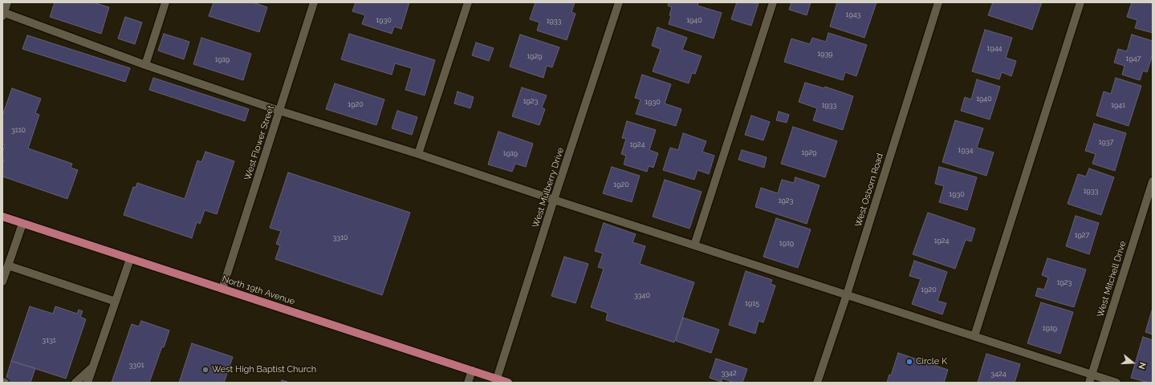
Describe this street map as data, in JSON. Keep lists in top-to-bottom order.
{
  "streets": {
    "main road": ["North 19th Avenue"],
    "street": [
      "West Flower Street",
      "West Mulberry Drive",
      "West Osborn Road",
      "West Mitchell Drive"
    ]
  },
  "crossings": [
    ["West Flower Street", "North 19th Avenue"],
    ["West Mulberry Drive", "North 19th Avenue"]
  ],
  "places": ["Circle K", "West High Baptist Church"],
  "house_numbers": [
    "1943",
    "1930",
    "1940",
    "1933",
    "1944",
    "1939",
    "1929",
    "1947",
    "1919",
    "1940",
    "1923",
    "1930",
    "1920",
    "1933",
    "1941",
    "3110",
    "1937",
    "1924",
    "1934",
    "1929",
    "1919",
    "1920",
    "1933",
    "1930",
    "1923",
    "1927",
    "3310",
    "1924",
    "1919",
    "1923",
    "1920",
    "3340",
    "1915",
    "1919",
    "3131",
    "3301",
    "3342",
    "3424"
  ],
  "north": "right"
}
